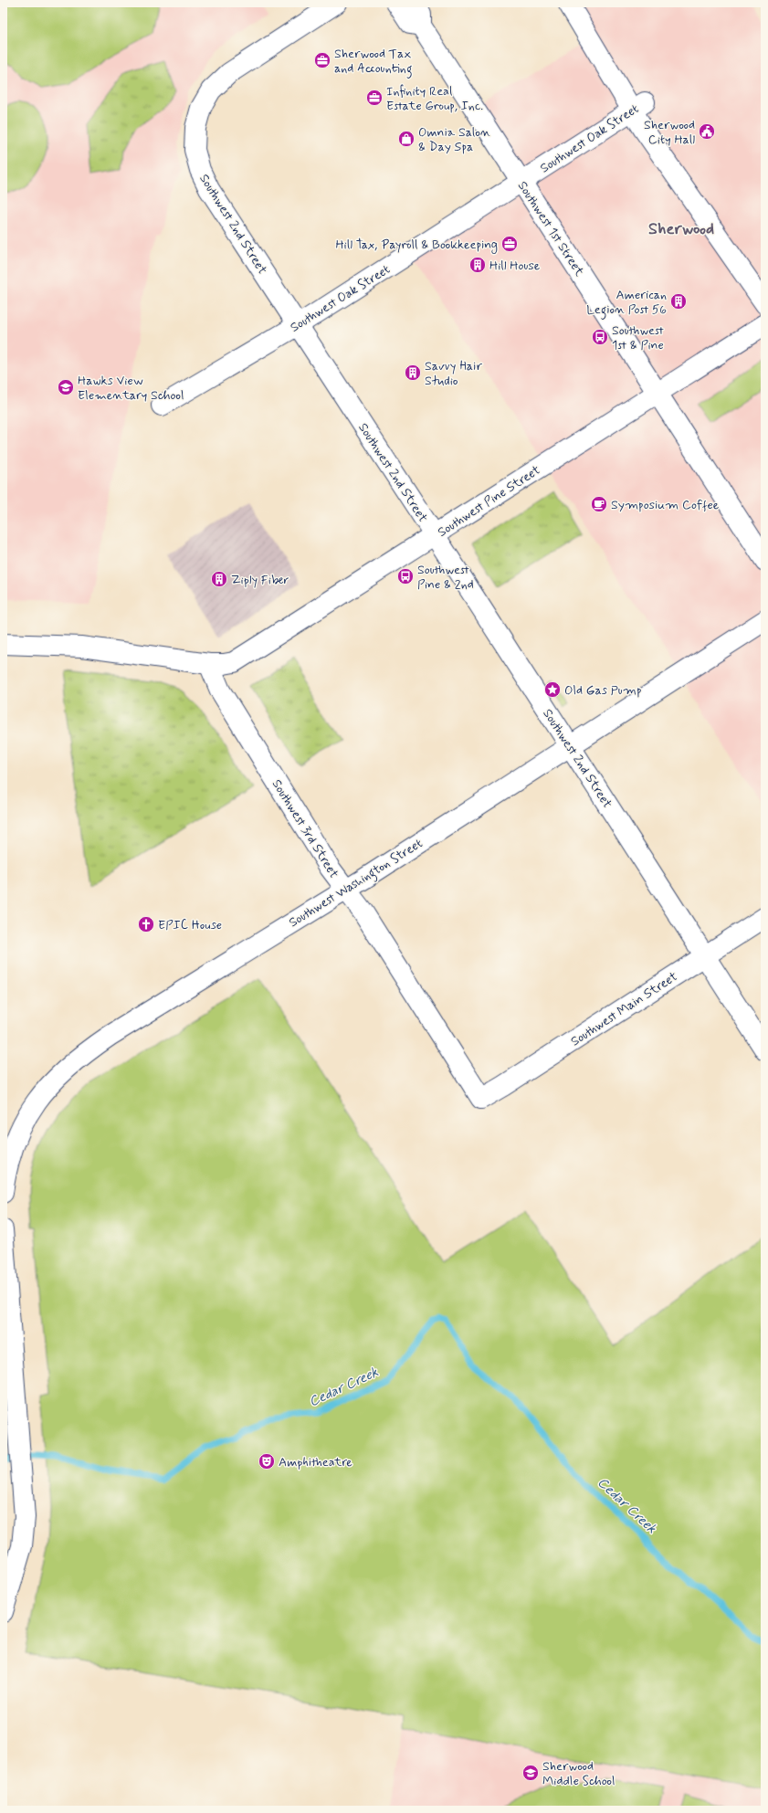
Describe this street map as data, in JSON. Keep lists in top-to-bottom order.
{
  "streets": {
    "street": [
      "Southwest Oak Street",
      "Southwest 2nd Street",
      "Southwest 1st Street",
      "Southwest Pine Street",
      "Southwest 3rd Street",
      "Southwest Washington Street",
      "Southwest Main Street"
    ]
  },
  "crossings": [
    ["Southwest Oak Street", "Southwest 2nd Street"],
    ["Southwest Oak Street", "Southwest 1st Street"],
    ["Southwest 2nd Street", "Southwest Pine Street"],
    ["Southwest 2nd Street", "Southwest Washington Street"],
    ["Southwest 2nd Street", "Southwest Main Street"],
    ["Southwest 1st Street", "Southwest Pine Street"],
    ["Southwest Pine Street", "Southwest 3rd Street"],
    ["Southwest 3rd Street", "Southwest Washington Street"],
    ["Southwest 3rd Street", "Southwest Main Street"]
  ],
  "districts": ["Sherwood"],
  "water": ["Cedar Creek"],
  "places": {
    "office": ["Sherwood Tax and Accounting", "Infinity Real Estate Group, Inc.", "Hill Tax, Payroll & Bookkeeping"],
    "public building": ["Sherwood City Hall"],
    "shop": ["Omnia Salon & Day Spa"],
    "building": [
      "Hill House",
      "American Legion Post 56",
      "Savvy Hair Studio",
      "Ziply Fiber"
    ],
    "bus stop": ["Southwest 1st & Pine", "Southwest Pine & 2nd"],
    "school or university": ["Hawks View Elementary School", "Sherwood Middle School"],
    "cafe": ["Symposium Coffee"],
    "place": ["Old Gas Pump"],
    "church": ["EPIC House"],
    "theatre": ["Amphitheatre"]
  }
}
